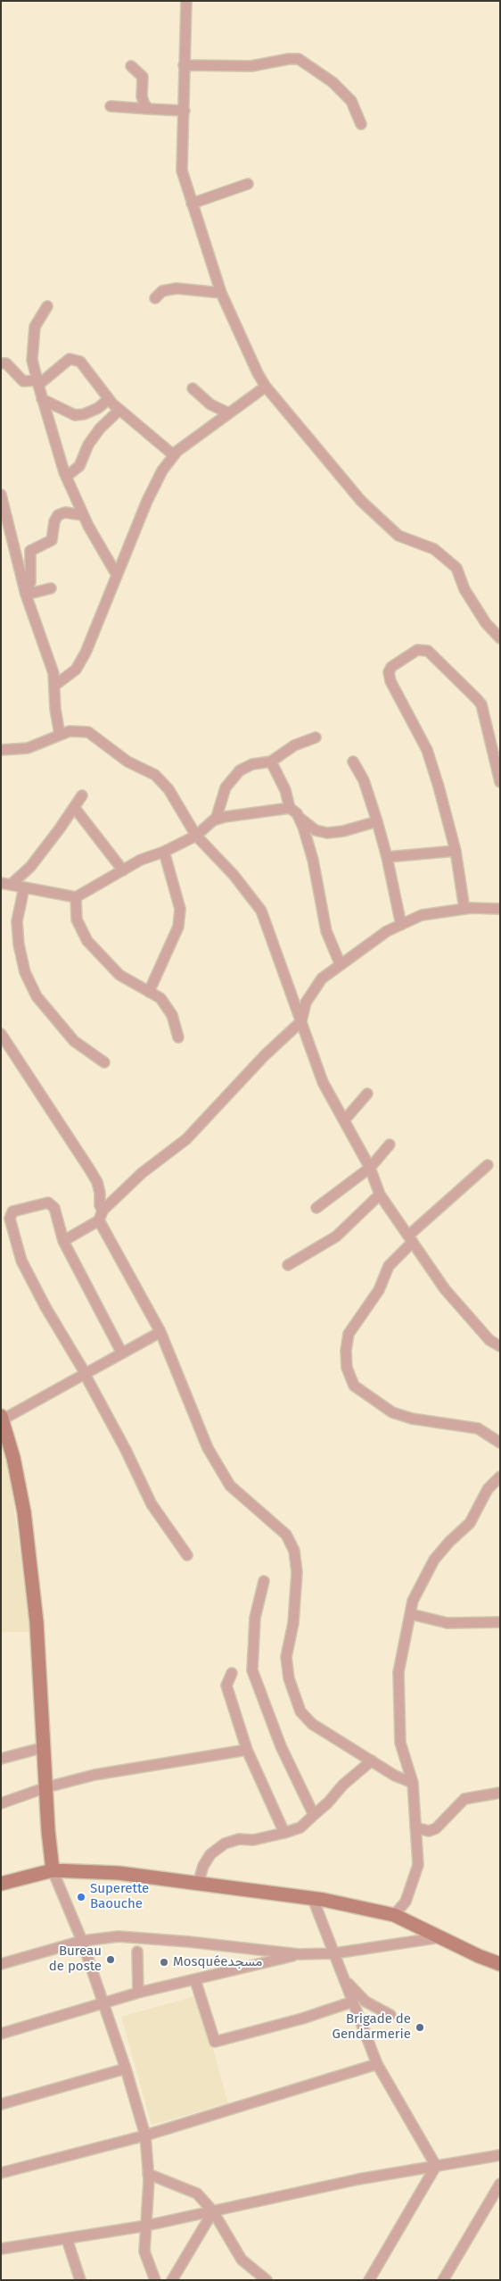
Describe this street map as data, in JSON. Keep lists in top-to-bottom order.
{
  "places": [
    "Superette Baouche",
    "Bureau de poste",
    "Mosquéeمسجد",
    "Brigade de Gendarmerie"
  ]
}
